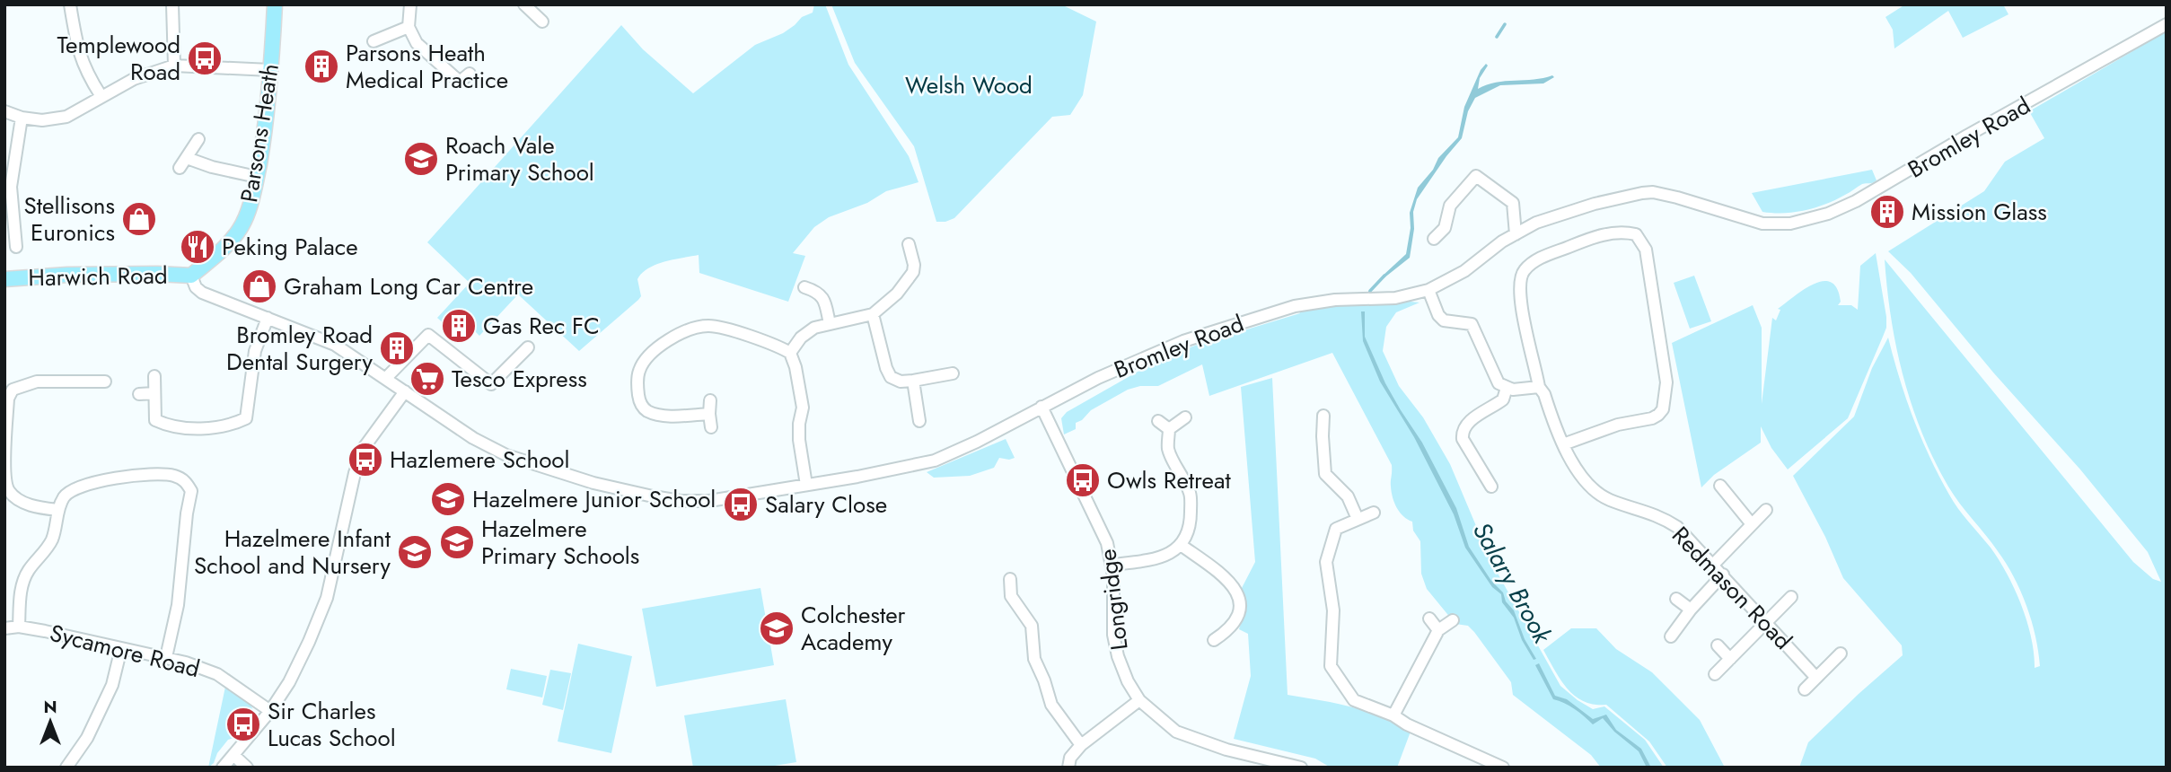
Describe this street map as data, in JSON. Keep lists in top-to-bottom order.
{
  "streets": {
    "main road": ["Parsons Heath", "Harwich Road"],
    "street": [
      "Bromley Road",
      "Redmason Road",
      "Longridge",
      "Sycamore Road"
    ]
  },
  "crossings": [
    ["Parsons Heath", "Bromley Road"],
    ["Parsons Heath", "Harwich Road"],
    ["Bromley Road", "Harwich Road"],
    ["Bromley Road", "Longridge"]
  ],
  "water": ["Salary Brook"],
  "parks": ["Welsh Wood"],
  "places": {
    "bus stop": [
      "Templewood Road",
      "Hazlemere School",
      "Owls Retreat",
      "Salary Close",
      "Sir Charles Lucas School"
    ],
    "building": [
      "Parsons Heath Medical Practice",
      "Mission Glass",
      "Gas Rec FC",
      "Bromley Road Dental Surgery"
    ],
    "school or university": [
      "Roach Vale Primary School",
      "Hazelmere Junior School",
      "Hazelmere Primary Schools",
      "Hazelmere Infant School and Nursery",
      "Colchester Academy"
    ],
    "shop": ["Stellisons Euronics", "Graham Long Car Centre"],
    "restaurant": ["Peking Palace"],
    "supermarket": ["Tesco Express"]
  },
  "north": "top"
}
